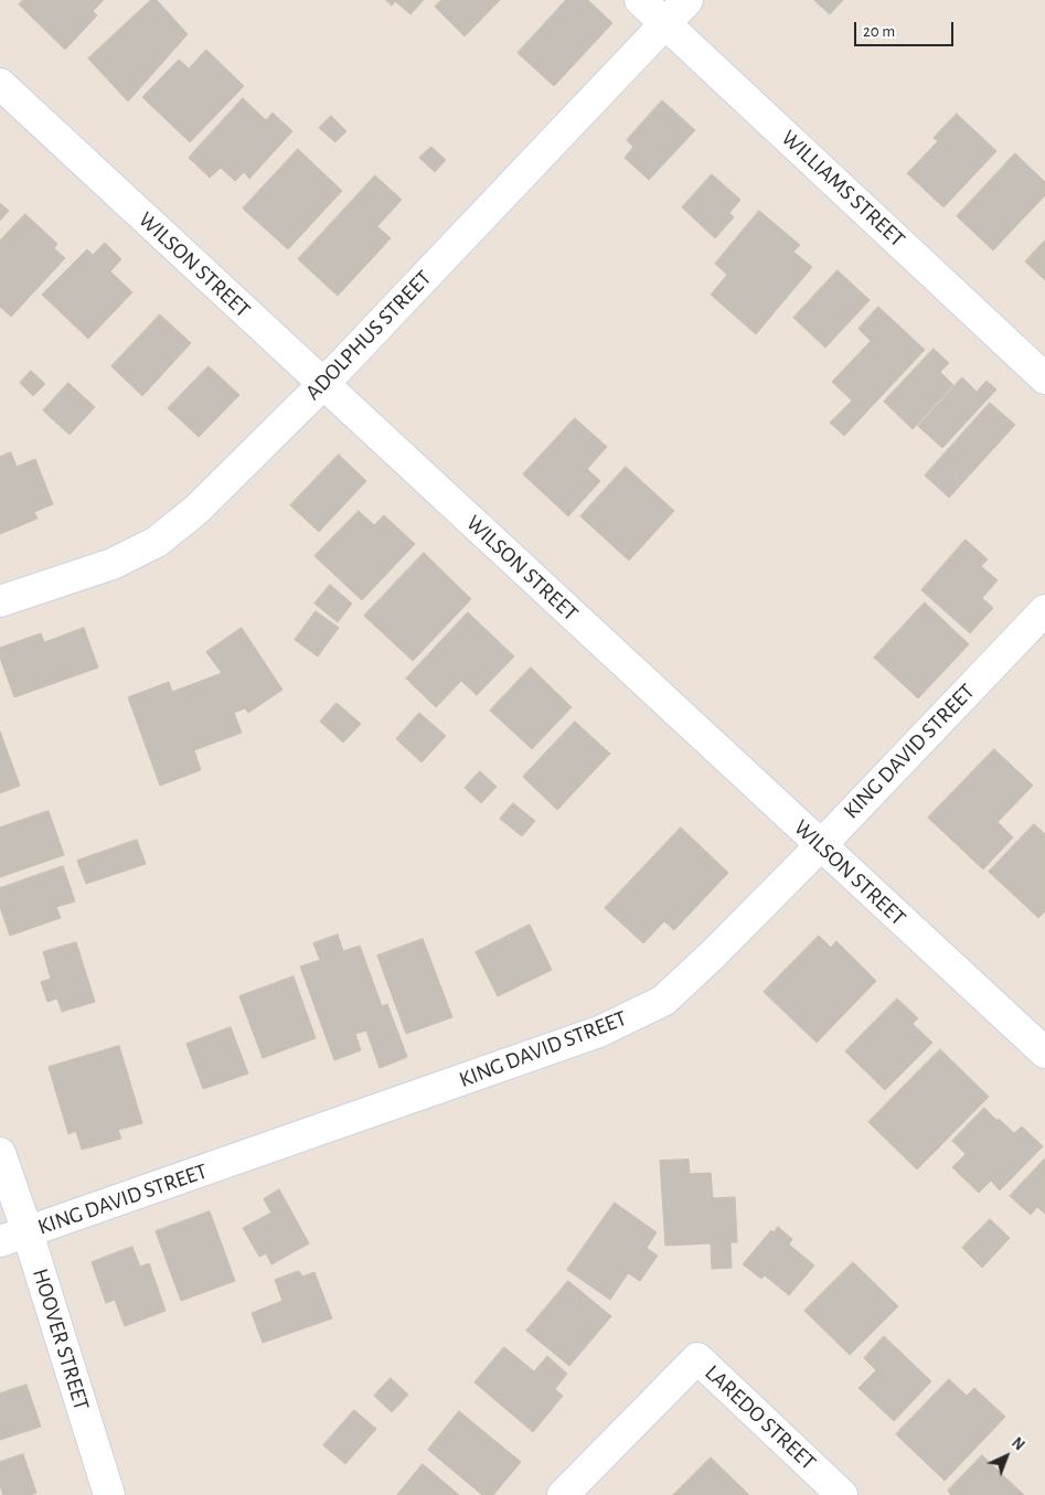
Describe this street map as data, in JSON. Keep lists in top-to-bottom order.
{
  "streets": {
    "street": [
      "WILLIAMS STREET",
      "WILSON STREET",
      "ADOLPHUS STREET",
      "KING DAVID STREET",
      "HOOVER STREET",
      "LAREDO STREET"
    ]
  },
  "crossings": [
    ["WILLIAMS STREET", "ADOLPHUS STREET"],
    ["WILSON STREET", "ADOLPHUS STREET"],
    ["WILSON STREET", "KING DAVID STREET"],
    ["KING DAVID STREET", "HOOVER STREET"]
  ],
  "scale_bar": "20 m",
  "north": "top right"
}
